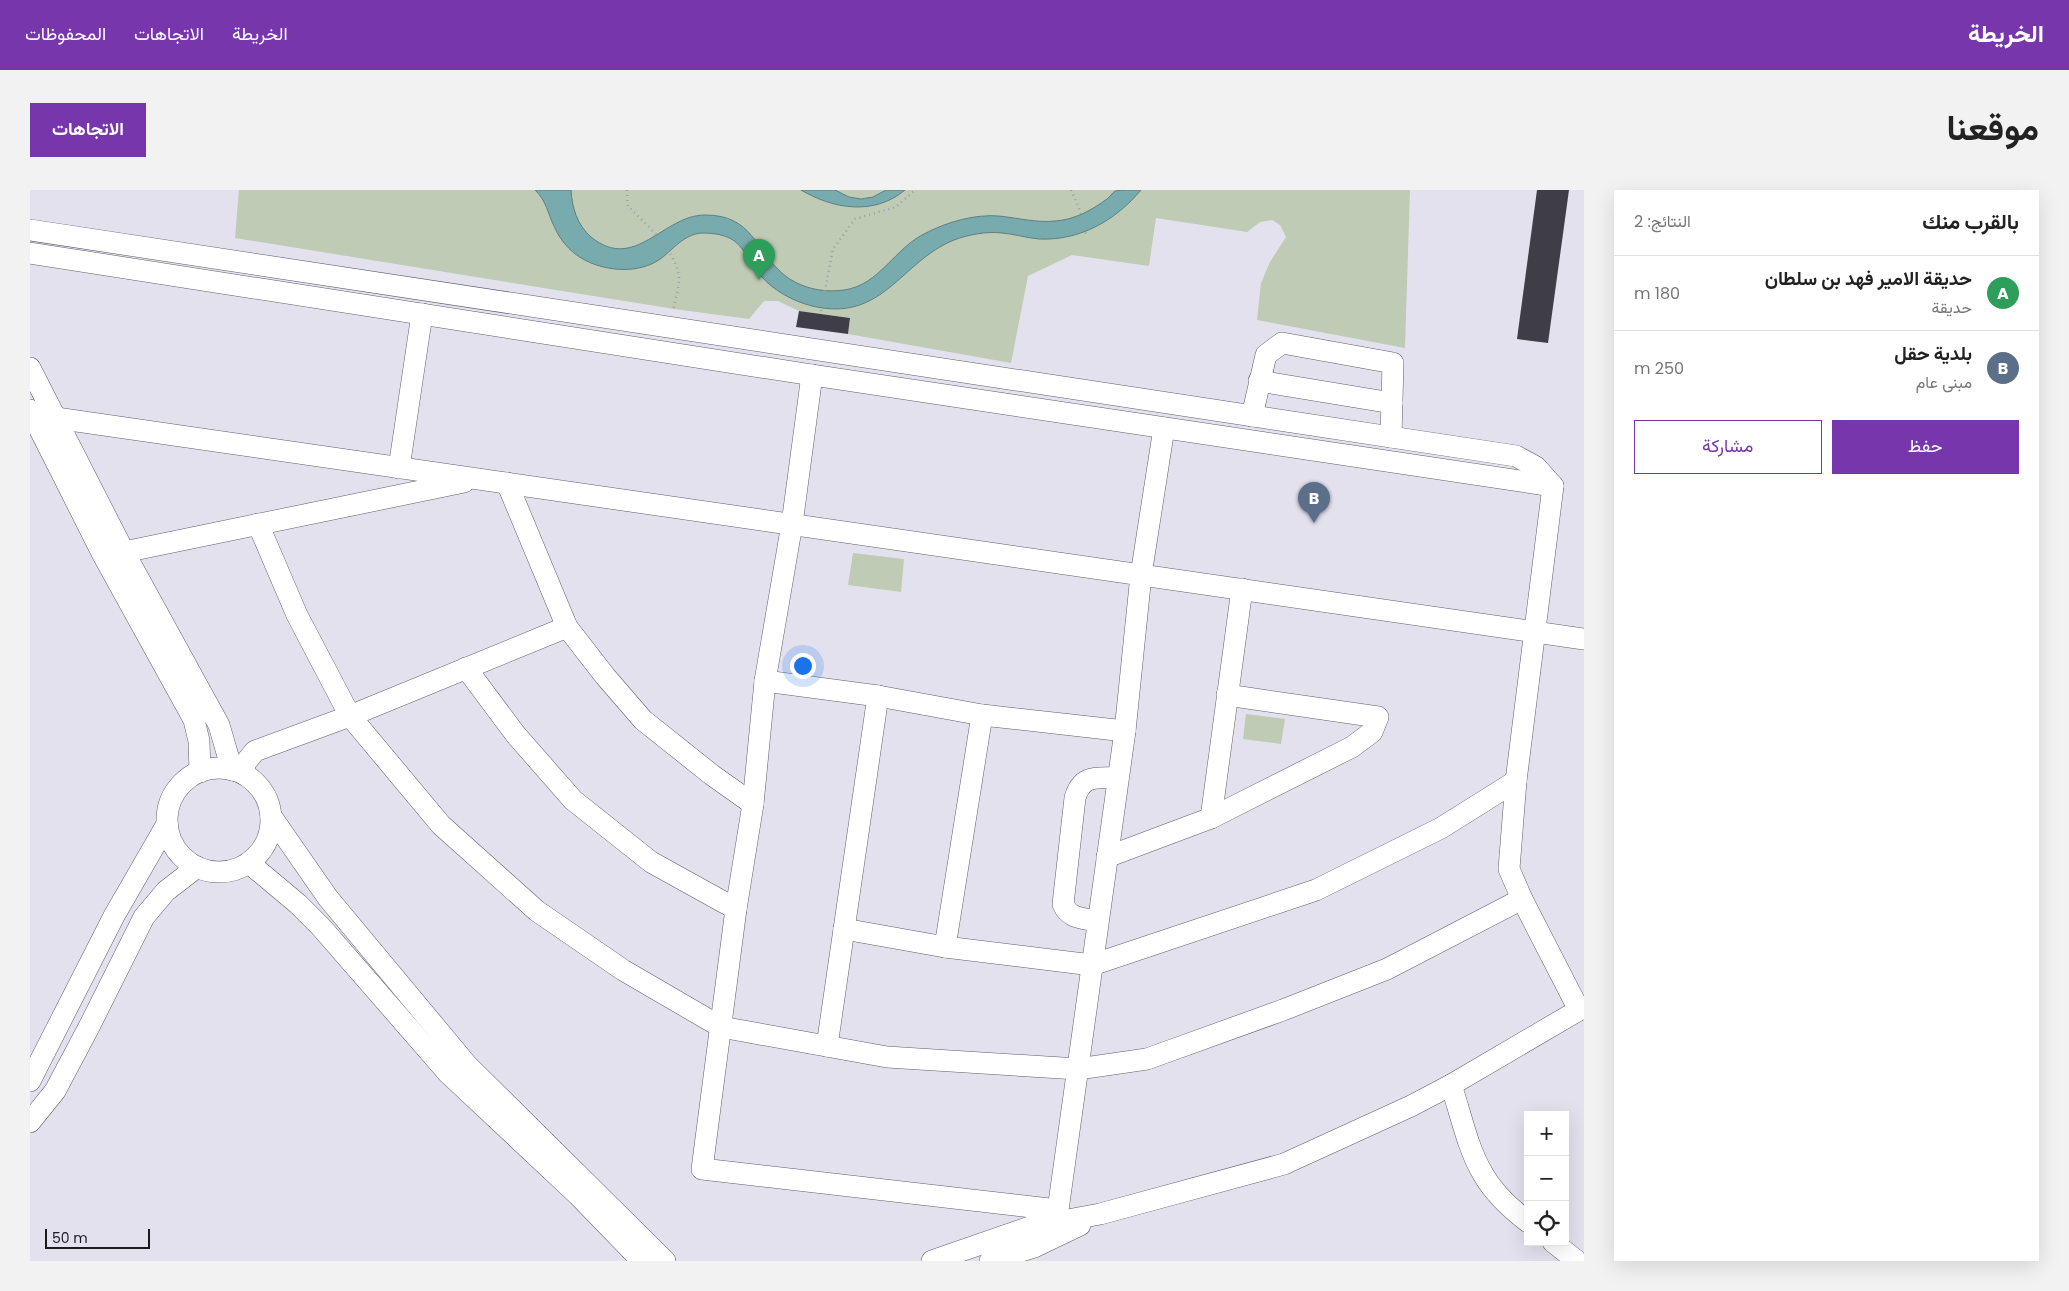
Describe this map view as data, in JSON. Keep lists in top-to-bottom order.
{
  "scale_bar": "50 m",
  "page": {
    "header": "الخريطة",
    "nav": ["الخريطة", "الاتجاهات", "المحفوظات"],
    "title": "موقعنا",
    "buttons": [
      "الاتجاهات",
      ["حفظ", "مشاركة"]
    ],
    "heading": ["بالقرب منك", "النتائج: 2"],
    "pins": ["A", "B"],
    "list": [
      {
        "mark": "A",
        "name": "حديقة الامير فهد بن سلطان",
        "note": "حديقة",
        "value": "180 m"
      },
      {
        "mark": "B",
        "name": "بلدية حقل",
        "note": "مبنى عام",
        "value": "250 m"
      }
    ],
    "map_buttons": ["+", "−"],
    "scale": "50 m"
  }
}
